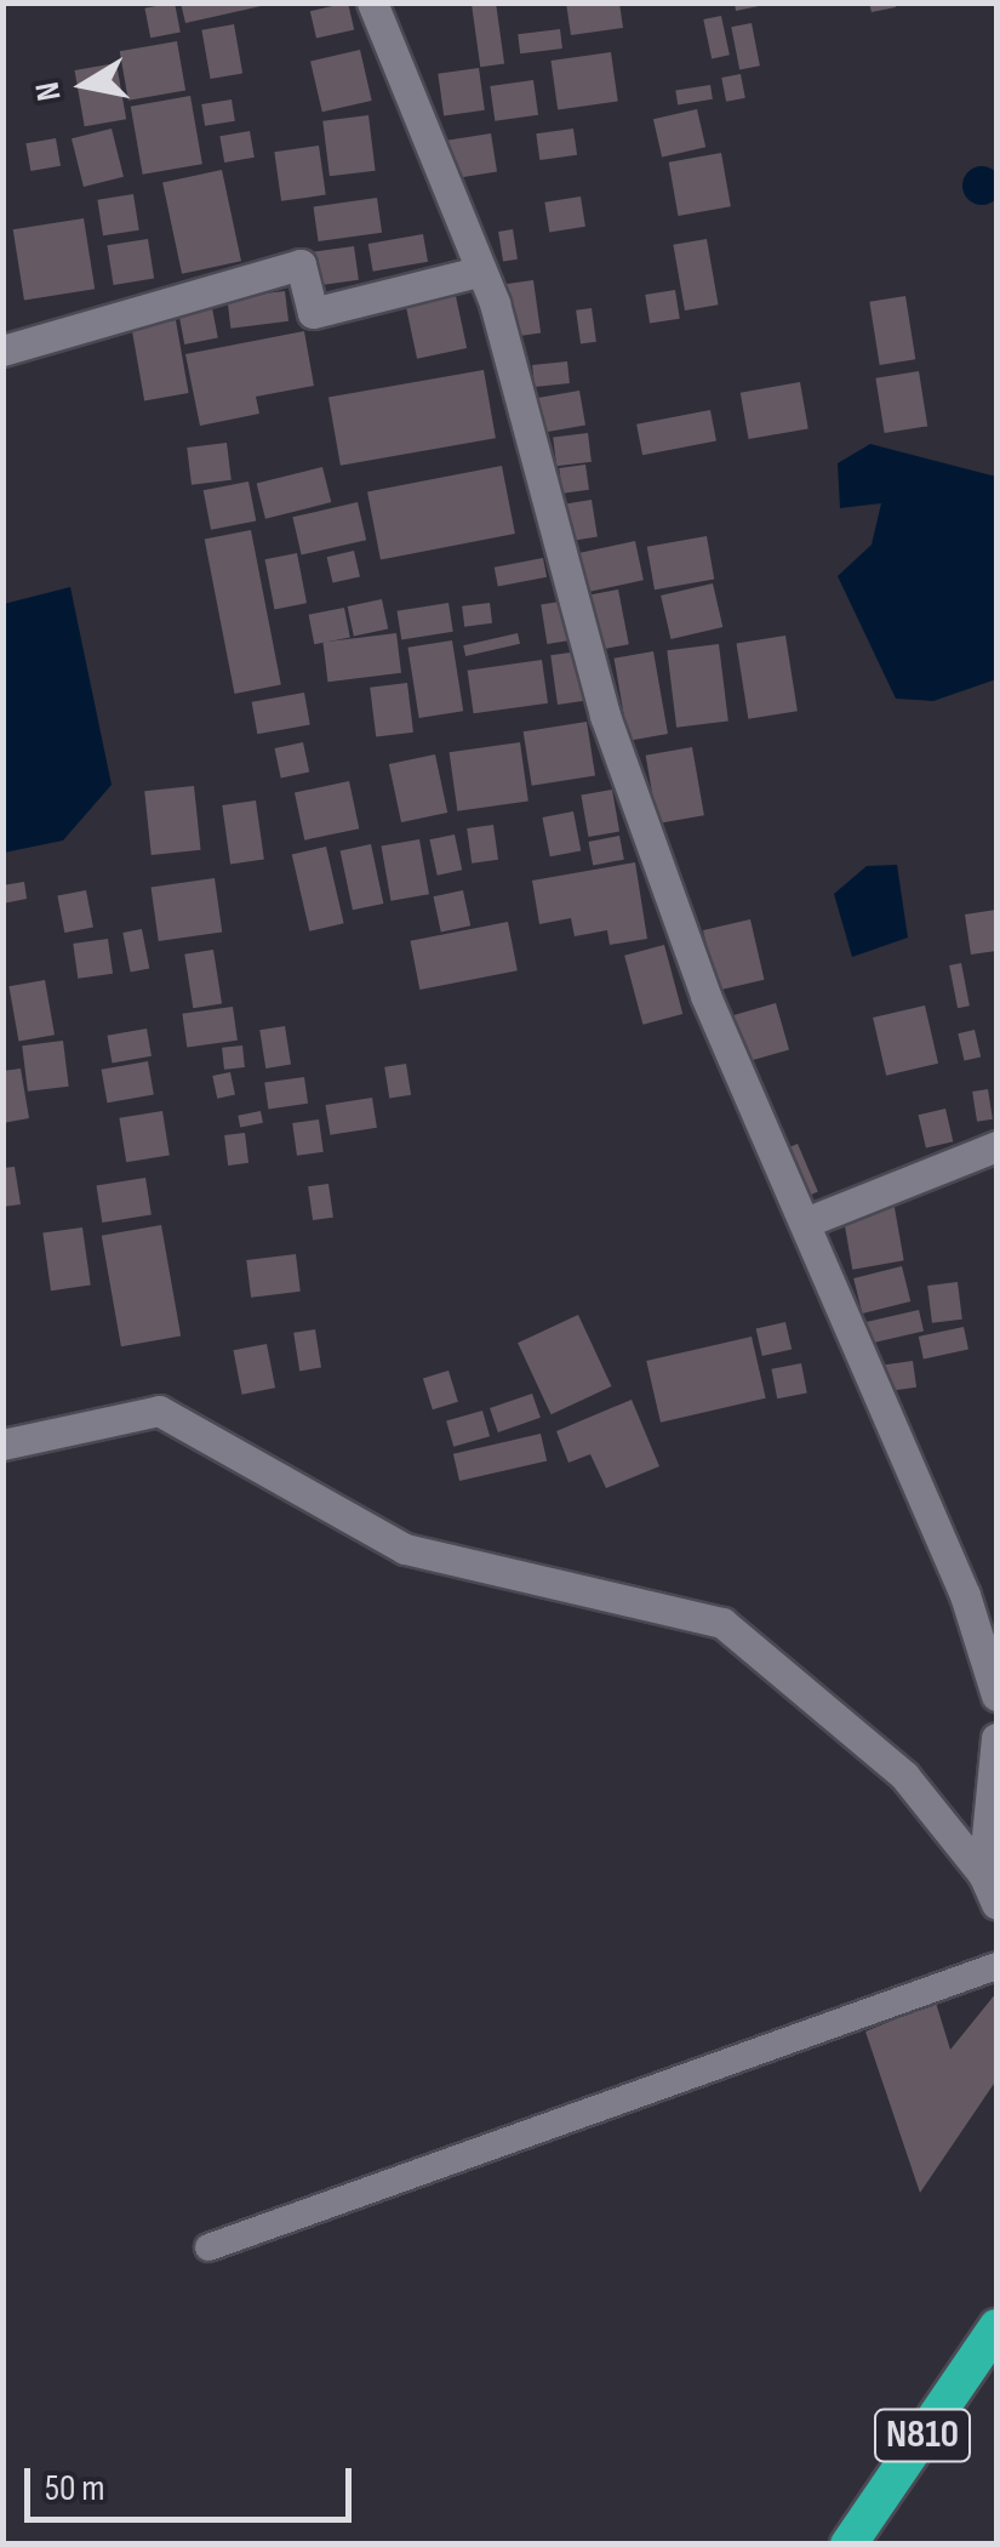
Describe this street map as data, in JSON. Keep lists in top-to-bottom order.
{
  "streets": {
    "highway": ["N810"]
  },
  "scale_bar": "50 m",
  "north": "left"
}
